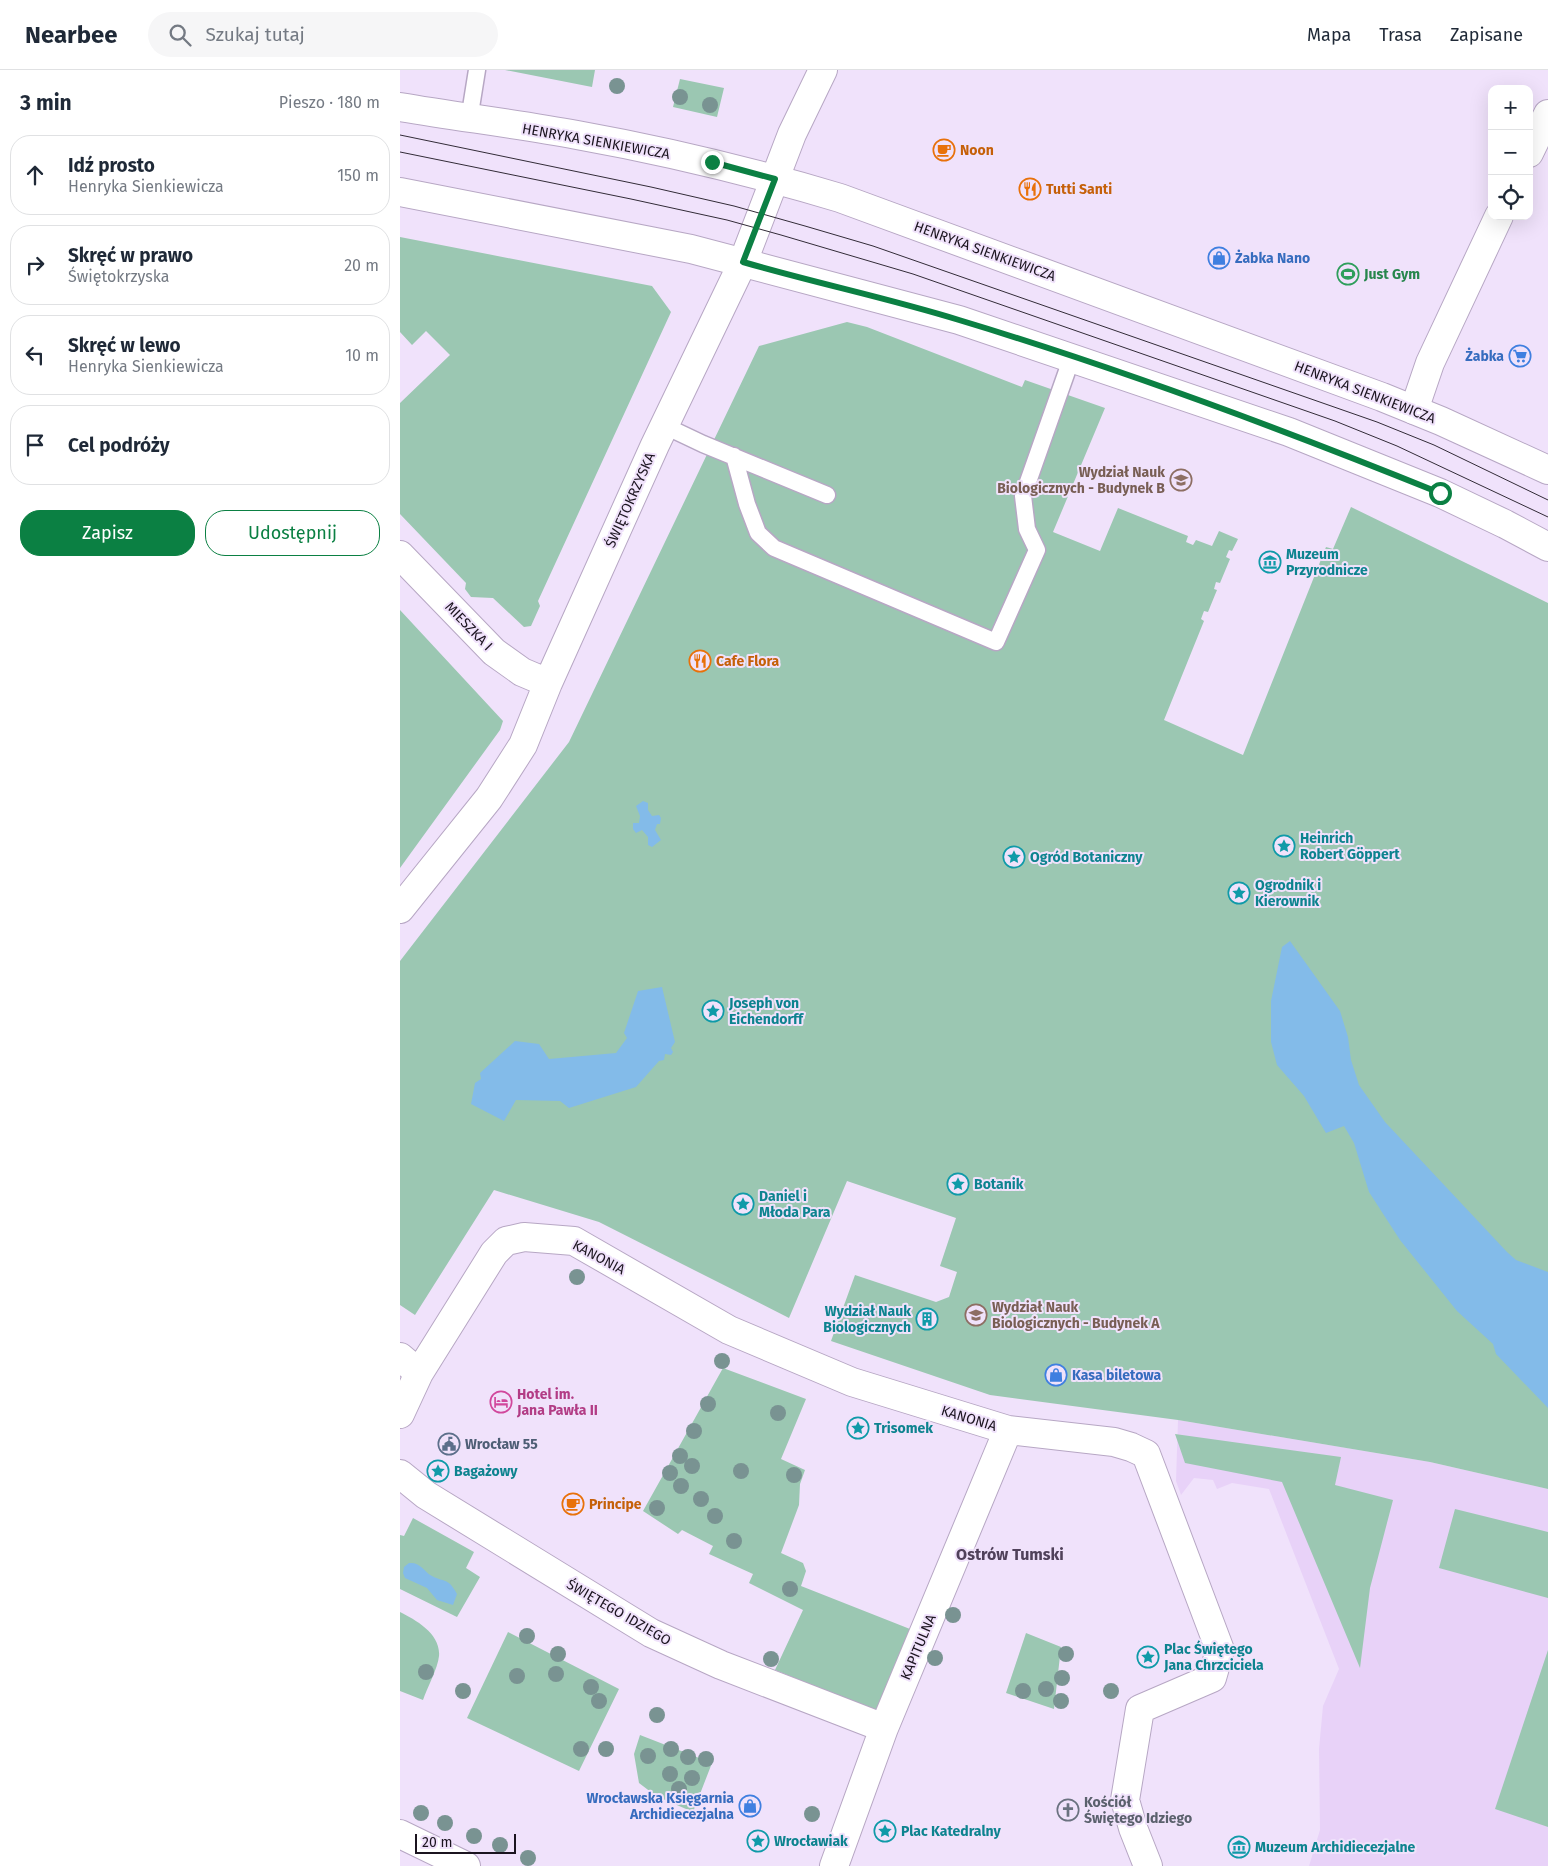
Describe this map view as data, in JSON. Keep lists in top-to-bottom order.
{
  "streets": {
    "street": [
      "HENRYKA SIENKIEWICZA",
      "ŚWIĘTOKRZYSKA",
      "MIESZKA I",
      "KANONIA",
      "ŚWIĘTEGO IDZIEGO",
      "KAPITULNA"
    ]
  },
  "crossings": [
    ["HENRYKA SIENKIEWICZA", "ŚWIĘTOKRZYSKA"],
    ["ŚWIĘTOKRZYSKA", "MIESZKA I"],
    ["KANONIA", "KAPITULNA"],
    ["ŚWIĘTEGO IDZIEGO", "KAPITULNA"]
  ],
  "districts": ["Ostrów Tumski"],
  "places": {
    "cafe": ["Noon", "Principe"],
    "restaurant": ["Tutti Santi", "Cafe Flora"],
    "shop": ["Żabka Nano", "Kasa biletowa", "Wrocławska Księgarnia Archidiecezjalna"],
    "sports": ["Just Gym"],
    "supermarket": ["Żabka"],
    "school or university": ["Wydział Nauk Biologicznych - Budynek B", "Wydział Nauk Biologicznych - Budynek A"],
    "museum": ["Muzeum Przyrodnicze", "Muzeum Archidiecezjalne"],
    "place": [
      "Heinrich Robert Göppert",
      "Ogród Botaniczny",
      "Ogrodnik i Kierownik",
      "Joseph von Eichendorff",
      "Botanik",
      "Daniel i Młoda Para",
      "Trisomek",
      "Bagażowy",
      "Plac Świętego Jana Chrzciciela",
      "Plac Katedralny",
      "Wrocławiak"
    ],
    "building": ["Wydział Nauk Biologicznych"],
    "hotel": ["Hotel im. Jana Pawła II"],
    "public building": ["Wrocław 55"],
    "church": ["Kościół Świętego Idziego"]
  },
  "scale_bar": "20 m",
  "page": {
    "header": "Nearbee",
    "search": "Szukaj tutaj",
    "nav": ["Mapa", "Trasa", "Zapisane"],
    "heading": ["3 min", "Pieszo · 180 m"],
    "map_buttons": ["+", "−"],
    "list": [
      ["Idź prosto", "Henryka Sienkiewicza", "150 m"],
      ["Skręć w prawo", "Świętokrzyska", "20 m"],
      ["Skręć w lewo", "Henryka Sienkiewicza", "10 m"],
      "Cel podróży"
    ],
    "buttons": ["Zapisz", "Udostępnij"],
    "scale": "20 m"
  }
}
